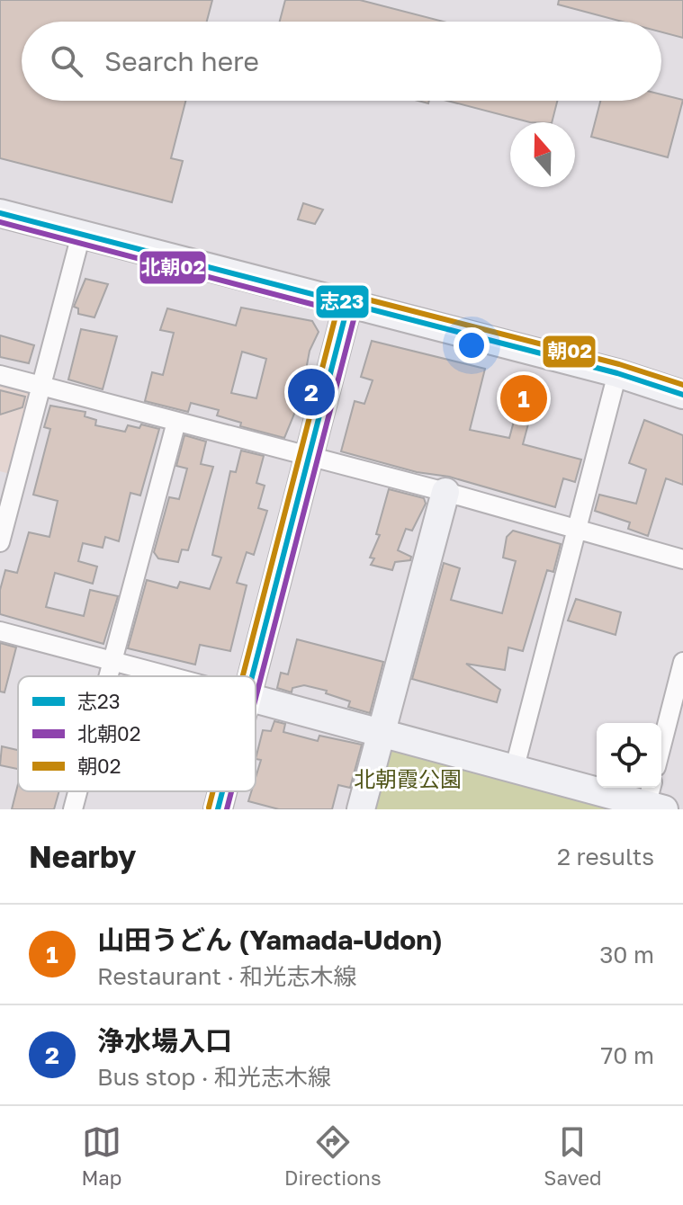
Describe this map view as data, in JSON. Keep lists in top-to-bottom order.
{
  "parks": ["北朝霞公園"],
  "lines": ["transit line 志23", "transit line 北朝02", "transit line 朝02"],
  "legend": ["志23", "北朝02", "朝02"],
  "north": "top",
  "page": {
    "search": "Search here",
    "pins": ["2", "1"],
    "heading": ["Nearby", "2 results"],
    "list": [
      {
        "mark": "1",
        "name": "山田うどん (Yamada-Udon)",
        "note": "Restaurant · 和光志木線",
        "value": "30 m"
      },
      {
        "mark": "2",
        "name": "浄水場入口",
        "note": "Bus stop · 和光志木線",
        "value": "70 m"
      }
    ],
    "nav": ["Map", "Directions", "Saved"]
  }
}
